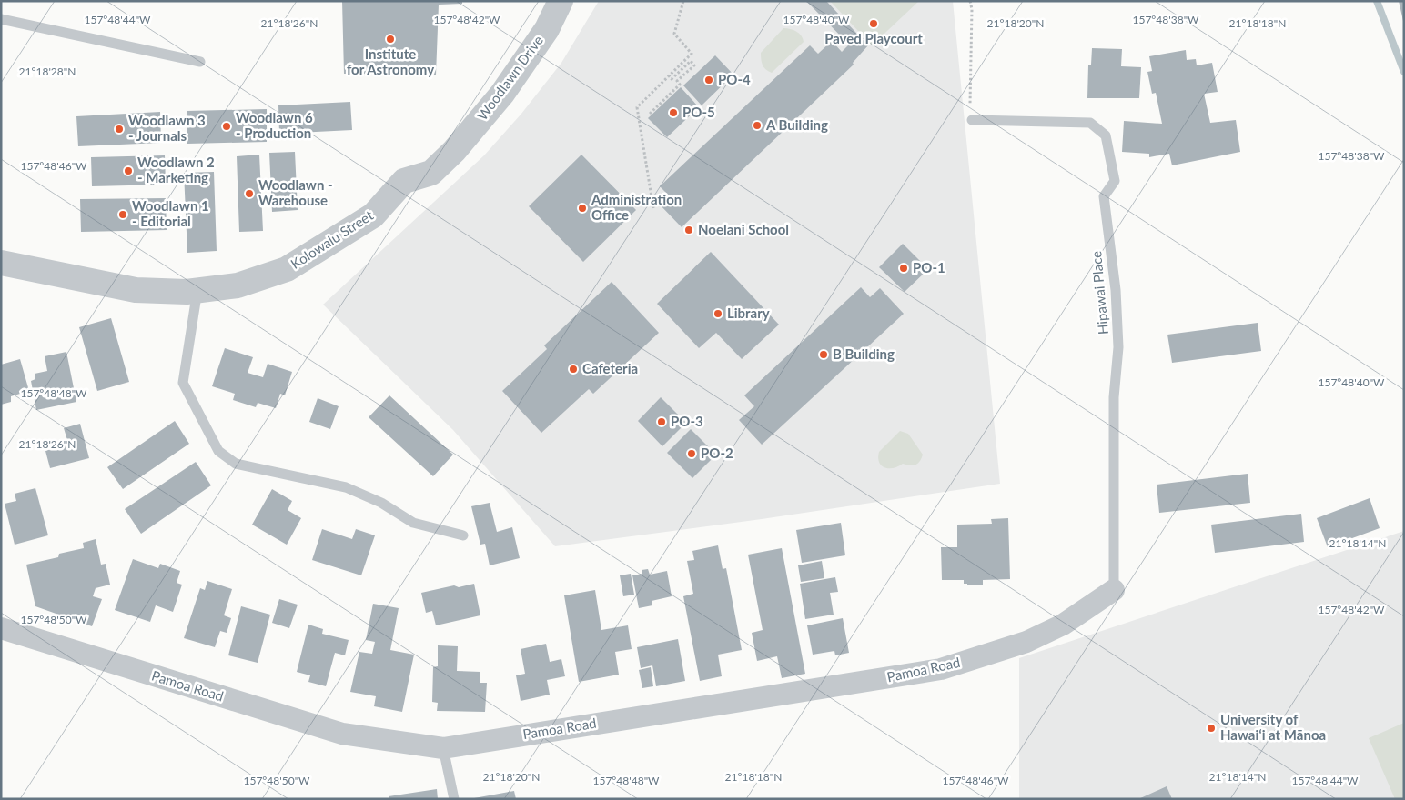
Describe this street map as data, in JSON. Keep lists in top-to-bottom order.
{
  "streets": {
    "street": ["Woodlawn Drive", "Kolowalu Street", "Pamoa Road"],
    "lane": ["Hipawai Place"]
  },
  "crossings": [
    ["Woodlawn Drive", "Kolowalu Street"],
    ["Hipawai Place", "Pamoa Road"]
  ],
  "places": [
    "Paved Playcourt",
    "Institute for Astronomy",
    "PO-4",
    "PO-5",
    "A Building",
    "Woodlawn 6 - Production",
    "Woodlawn 3 - Journals",
    "Woodlawn 2 - Marketing",
    "Woodlawn - Warehouse",
    "Administration Office",
    "Woodlawn 1 - Editorial",
    "Noelani School",
    "PO-1",
    "Library",
    "B Building",
    "Cafeteria",
    "PO-3",
    "PO-2",
    "University of Hawaiʻi at Mānoa"
  ],
  "coordinates": [
    "157°48'44\"W",
    "157°48'42\"W",
    "157°48'40\"W",
    "157°48'38\"W",
    "21°18'26\"N",
    "21°18'20\"N",
    "21°18'18\"N",
    "21°18'28\"N",
    "157°48'46\"W",
    "157°48'48\"W",
    "21°18'14\"N",
    "157°48'50\"W"
  ]
}
